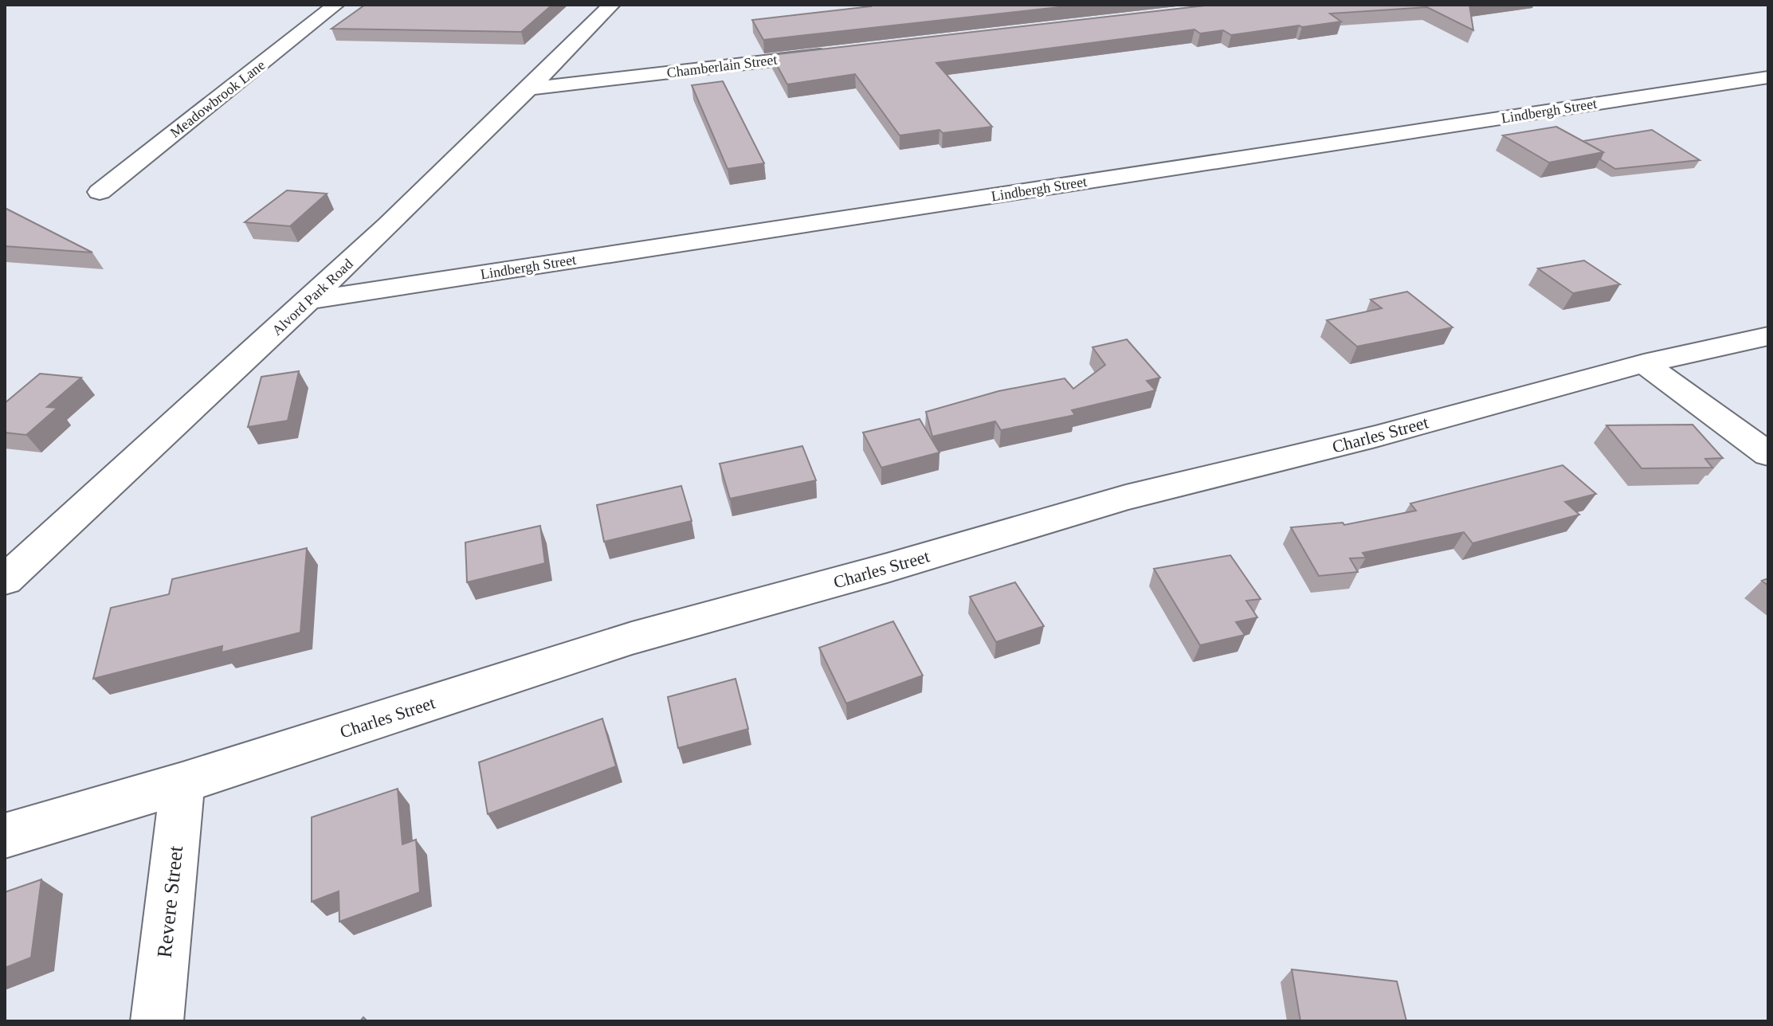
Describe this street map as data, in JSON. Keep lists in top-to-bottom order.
{
  "streets": {
    "street": [
      "Chamberlain Street",
      "Meadowbrook Lane",
      "Lindbergh Street",
      "Alvord Park Road",
      "Charles Street",
      "Revere Street"
    ]
  },
  "crossings": [
    ["Chamberlain Street", "Alvord Park Road"],
    ["Lindbergh Street", "Alvord Park Road"],
    ["Charles Street", "Revere Street"]
  ]
}
